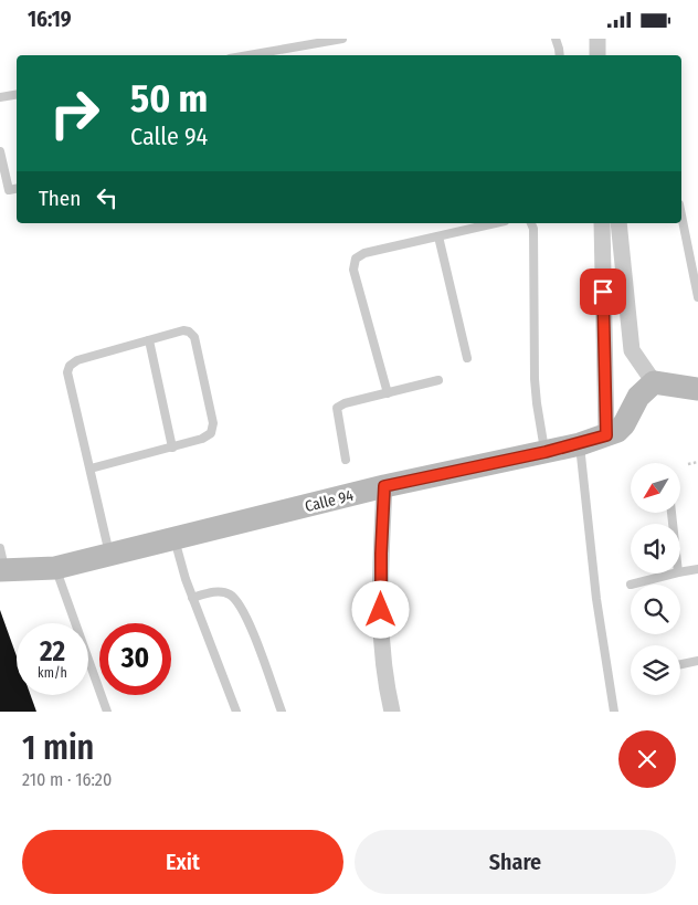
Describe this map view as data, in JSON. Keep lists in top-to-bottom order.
{
  "streets": {
    "street": ["Calle 94"]
  },
  "north": "bottom left",
  "page": {
    "status": "16:19",
    "turn": ["50 m", "Calle 94"],
    "then": "Then",
    "speed": "22 km/h",
    "limit": "30",
    "heading": ["1 min", "210 m · 16:20"],
    "buttons": ["Exit", "Share"]
  }
}
